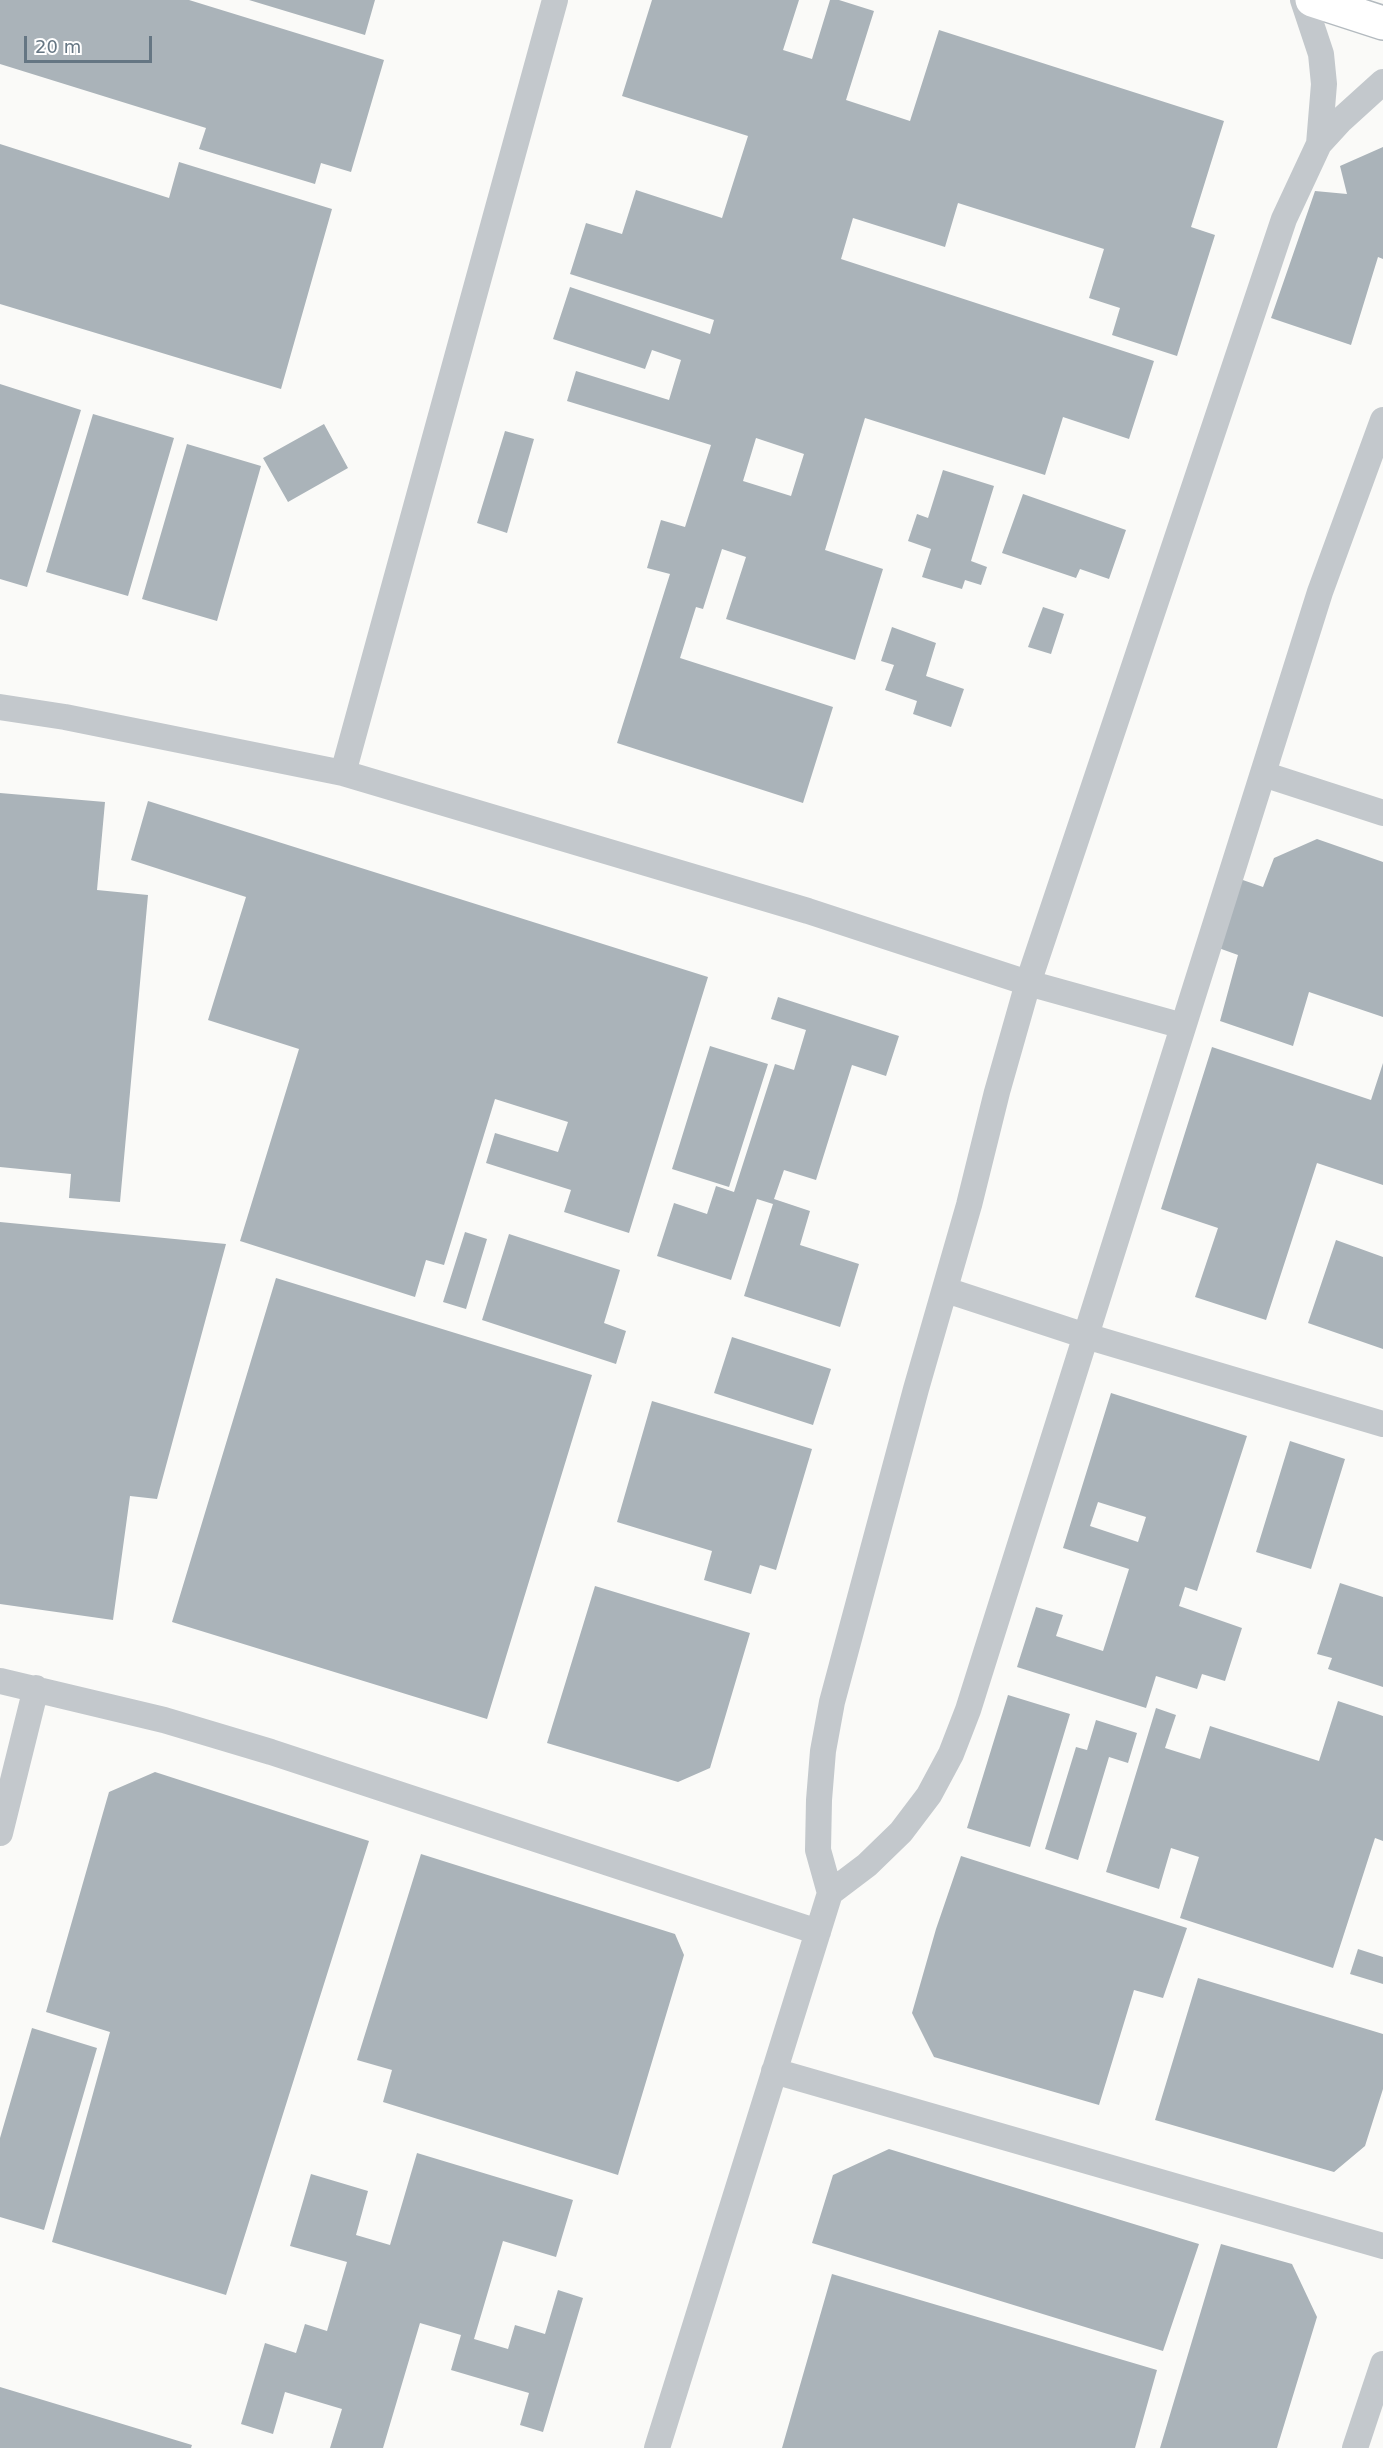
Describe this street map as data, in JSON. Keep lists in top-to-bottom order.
{
  "scale_bar": "20 m"
}
